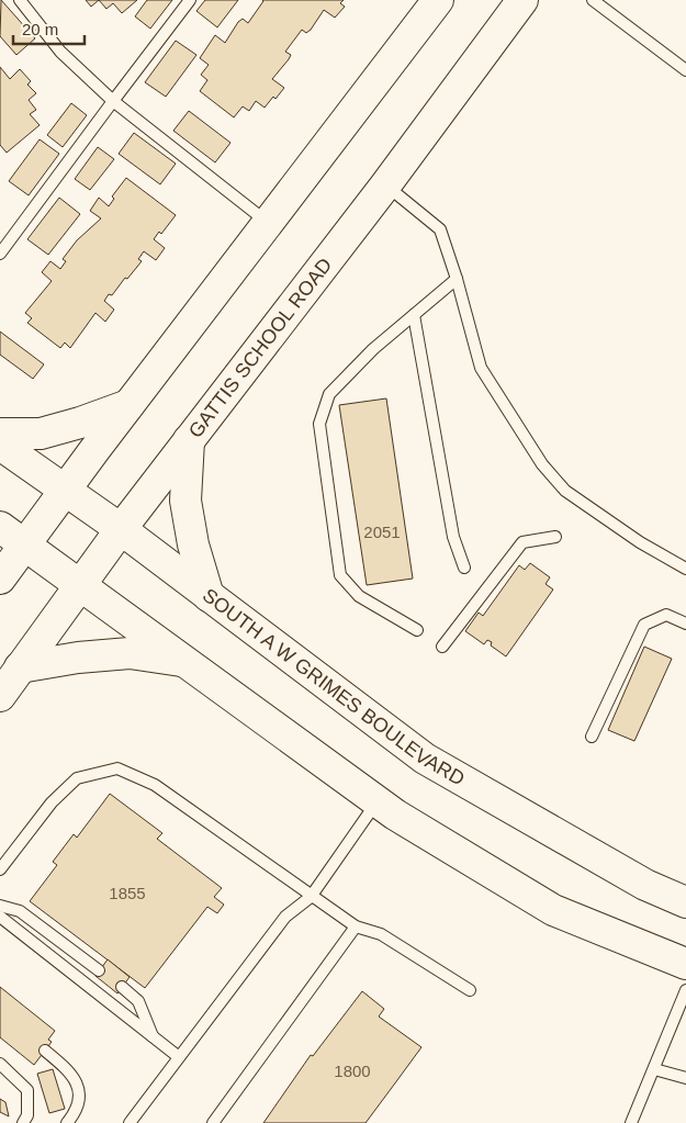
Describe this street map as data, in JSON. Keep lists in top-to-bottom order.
{
  "streets": {
    "main road": ["GATTIS SCHOOL ROAD", "SOUTH A W GRIMES BOULEVARD"]
  },
  "crossings": [
    ["GATTIS SCHOOL ROAD", "SOUTH A W GRIMES BOULEVARD"]
  ],
  "house_numbers": ["2051", "1855", "1800"],
  "scale_bar": "20 m"
}
